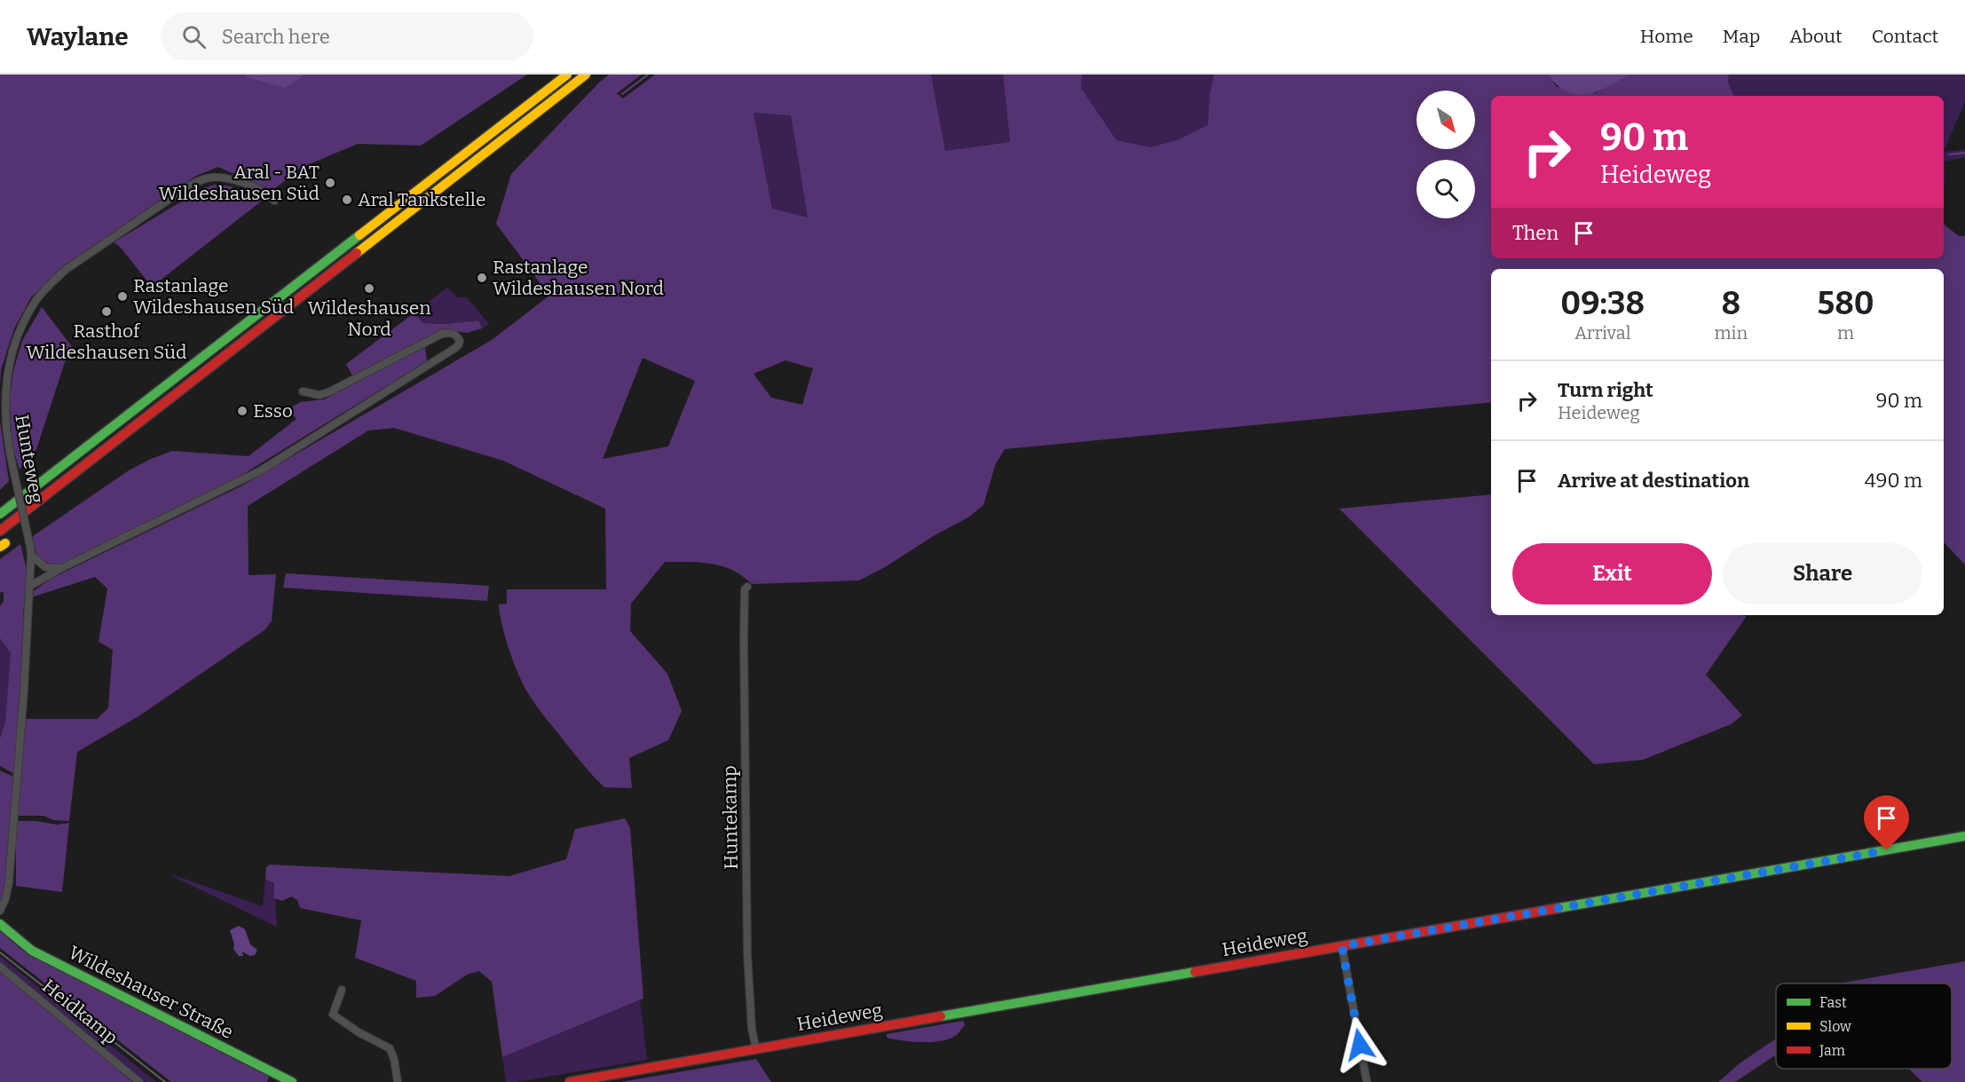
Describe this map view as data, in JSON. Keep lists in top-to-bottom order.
{
  "streets": {
    "main road": ["Heideweg", "Wildeshauser Straße"],
    "street": ["Hunteweg", "Huntekamp", "Heidkamp"]
  },
  "crossings": [
    ["Huntekamp", "Heideweg"]
  ],
  "places": [
    "Aral - BAT Wildeshausen Süd",
    "Aral Tankstelle",
    "Rastanlage Wildeshausen Nord",
    "Wildeshausen Nord",
    "Rastanlage Wildeshausen Süd",
    "Rasthof Wildeshausen Süd",
    "Esso"
  ],
  "legend": ["Fast", "Slow", "Jam"],
  "north": "bottom right",
  "page": {
    "header": "Waylane",
    "search": "Search here",
    "nav": [
      "Home",
      "Map",
      "About",
      "Contact"
    ],
    "turn": ["90 m", "Heideweg"],
    "then": "Then",
    "eta": [
      "09:38",
      "Arrival",
      "8",
      "min",
      "580",
      "m"
    ],
    "list": [
      {
        "name": "Turn right",
        "note": "Heideweg",
        "value": "90 m"
      },
      {
        "name": "Arrive at destination",
        "value": "490 m"
      }
    ],
    "buttons": ["Exit", "Share"]
  }
}
